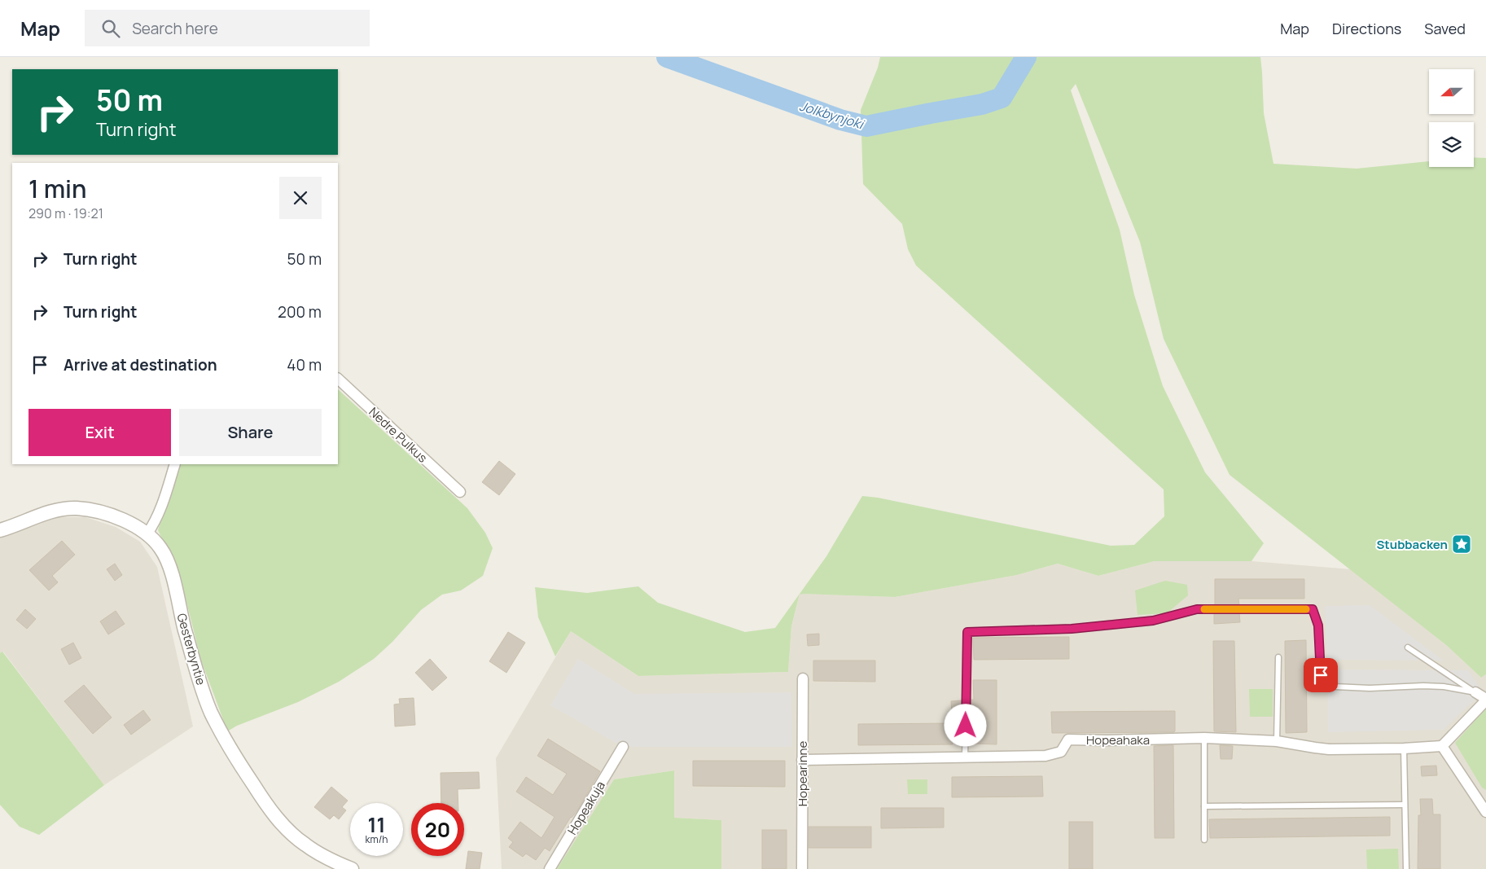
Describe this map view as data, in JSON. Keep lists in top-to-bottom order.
{
  "streets": {
    "street": [
      "Nedre Pulkus",
      "Gesterbyntie",
      "Hopeahaka",
      "Hopearinne",
      "Hopeakuja"
    ]
  },
  "crossings": [
    ["Hopeahaka", "Hopearinne"]
  ],
  "water": ["Jolkbynjoki"],
  "places": {
    "place": ["Stubbacken"]
  },
  "north": "left",
  "page": {
    "header": "Map",
    "search": "Search here",
    "nav": ["Map", "Directions", "Saved"],
    "turn": ["50 m", "Turn right"],
    "heading": ["1 min", "290 m · 19:21"],
    "list": [
      {
        "name": "Turn right",
        "value": "50 m"
      },
      {
        "name": "Turn right",
        "value": "200 m"
      },
      {
        "name": "Arrive at destination",
        "value": "40 m"
      }
    ],
    "buttons": ["Exit", "Share"],
    "speed": "11 km/h",
    "limit": "20"
  }
}
